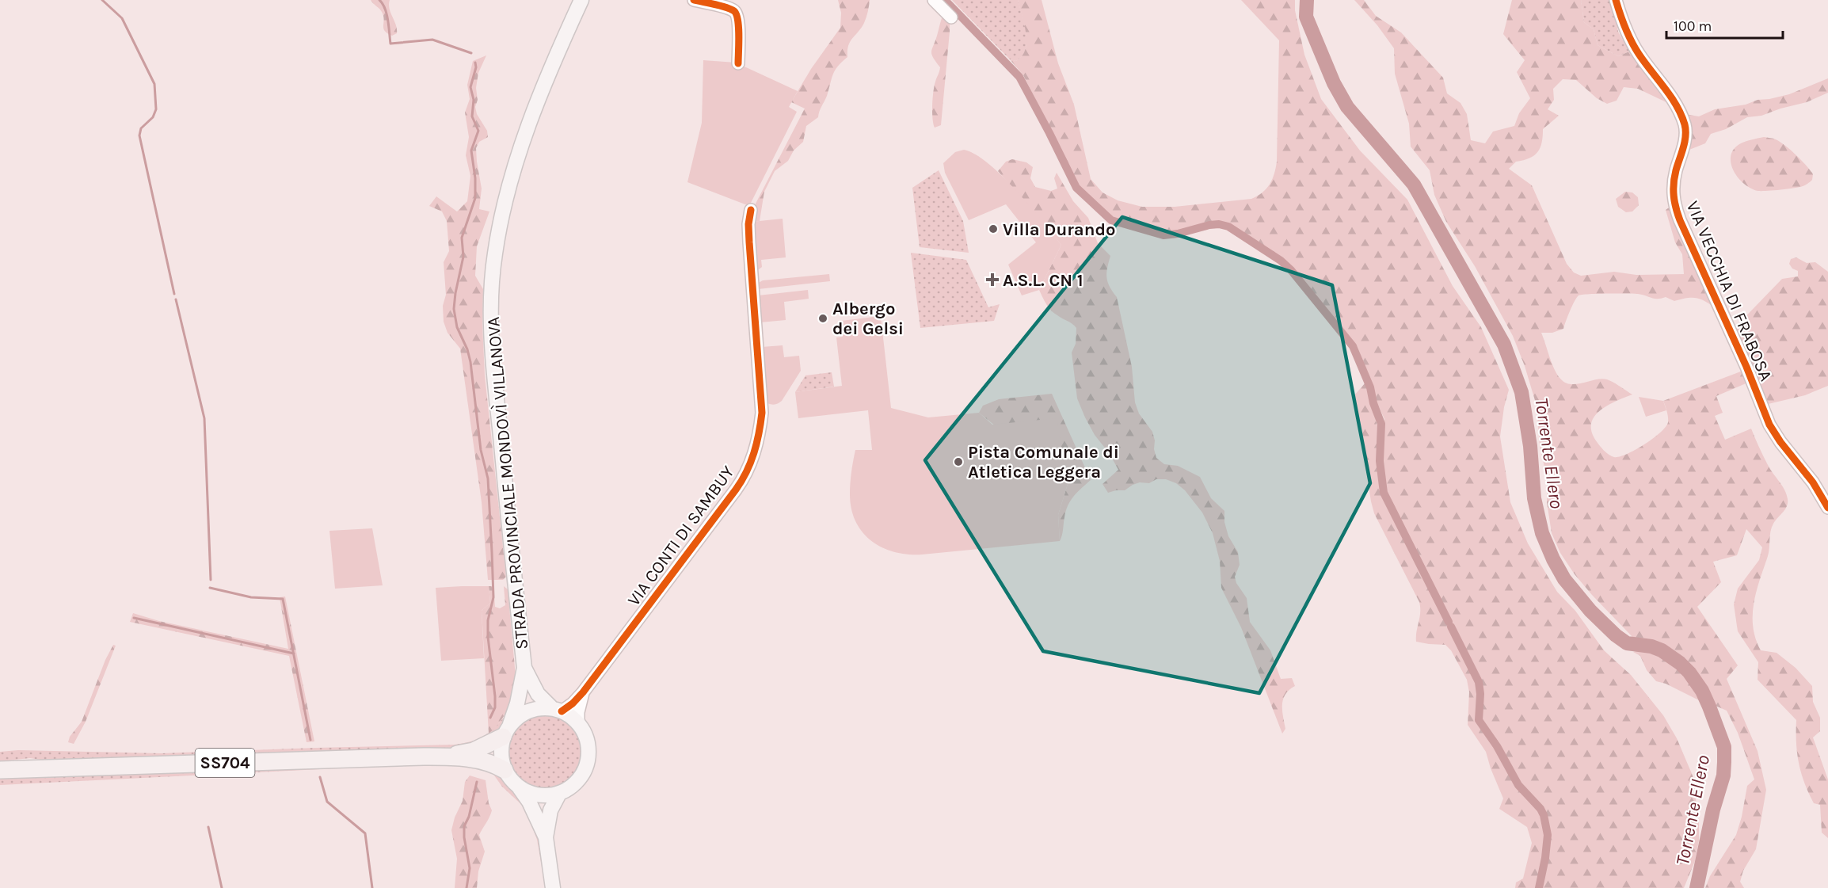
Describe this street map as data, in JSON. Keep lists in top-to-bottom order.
{
  "streets": {
    "highway": ["SS704"],
    "main road": ["STRADA PROVINCIALE MONDOVÌ VILLANOVA"],
    "street": ["VIA VECCHIA DI FRABOSA", "VIA CONTI DI SAMBUY"]
  },
  "crossings": [
    ["STRADA PROVINCIALE MONDOVÌ VILLANOVA", "VIA CONTI DI SAMBUY"],
    ["STRADA PROVINCIALE MONDOVÌ VILLANOVA", "SS704"],
    ["VIA CONTI DI SAMBUY", "SS704"]
  ],
  "water": ["Torrente Ellero"],
  "places": {
    "other": ["Villa Durando", "Albergo dei Gelsi", "Pista Comunale di Atletica Leggera"],
    "health": ["A.S.L. CN 1"]
  },
  "scale_bar": "100 m"
}
